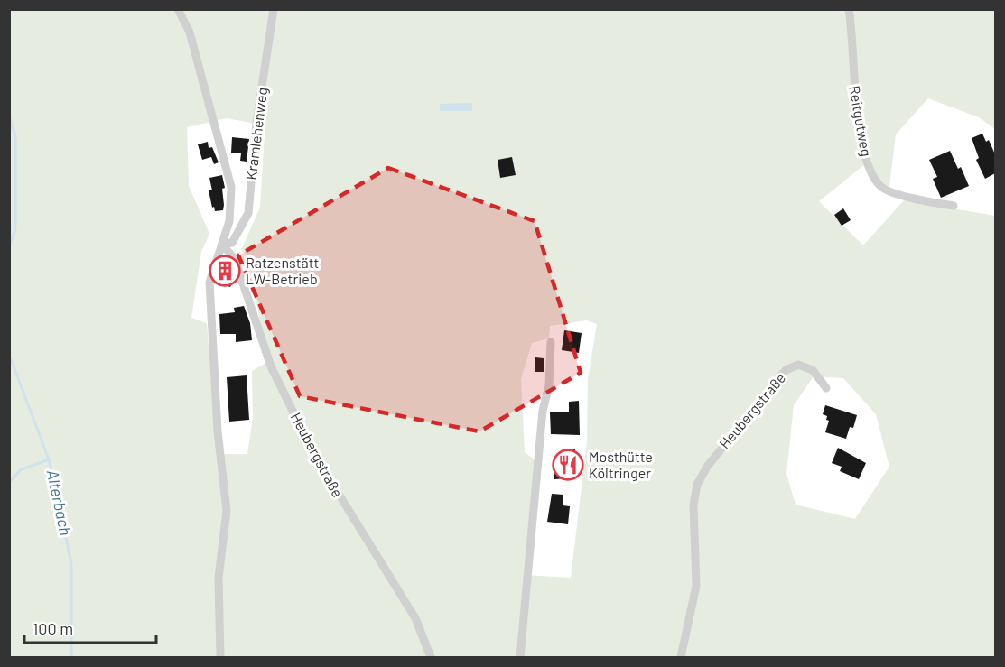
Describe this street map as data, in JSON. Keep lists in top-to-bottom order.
{
  "streets": {
    "street": ["Reitgutweg", "Kramlehenweg", "Heubergstraße"]
  },
  "crossings": [
    ["Kramlehenweg", "Heubergstraße"]
  ],
  "water": ["Alterbach"],
  "places": {
    "building": ["Ratzenstätt LW-Betrieb"],
    "restaurant": ["Mosthütte Költringer"]
  },
  "scale_bar": "100 m"
}
